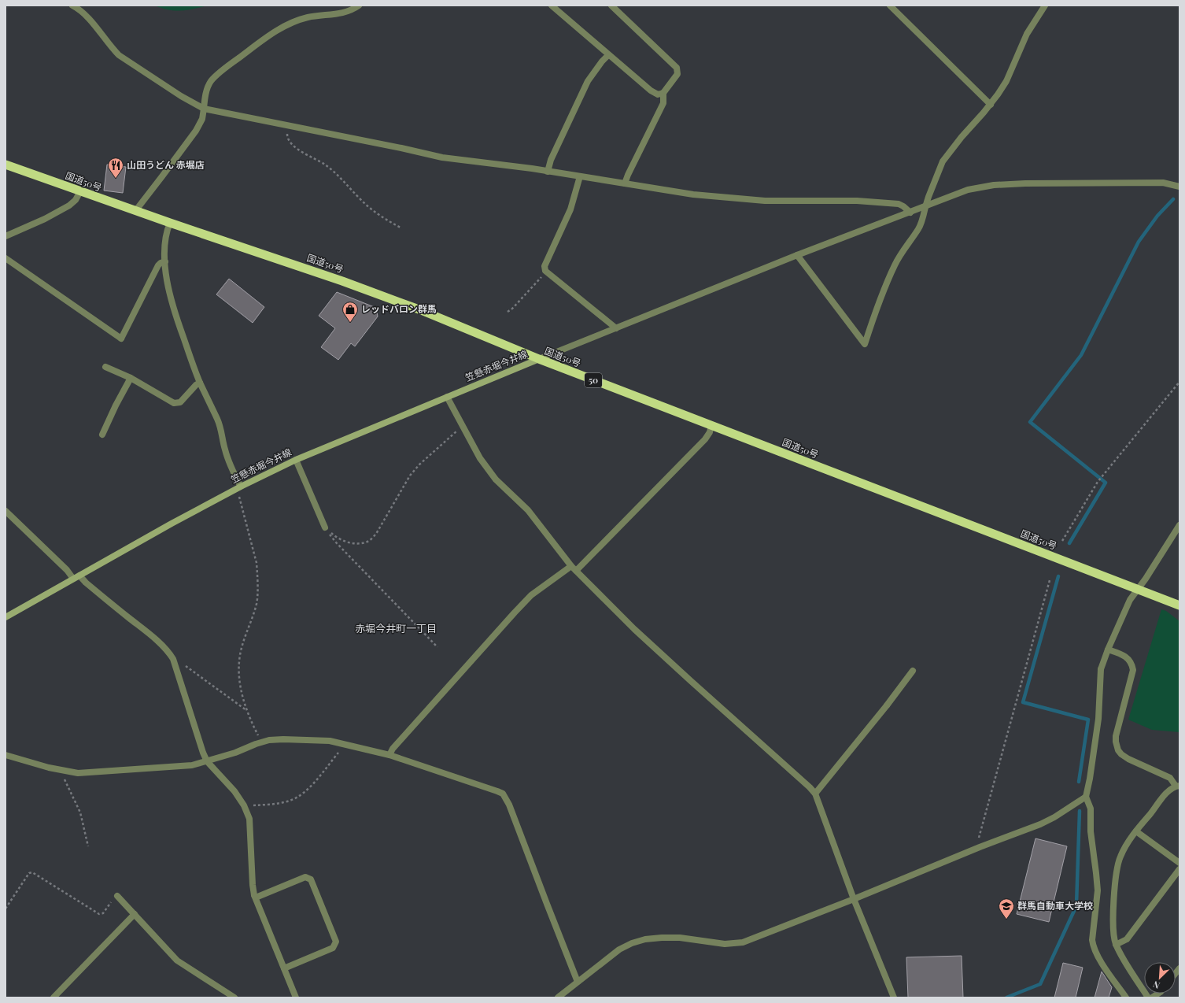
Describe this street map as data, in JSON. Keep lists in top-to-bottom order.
{
  "streets": {
    "highway": ["国道50号", "50"],
    "main road": ["笠懸赤堀今井線"]
  },
  "crossings": [
    ["国道50号", "笠懸赤堀今井線"]
  ],
  "districts": ["赤堀今井町一丁目"],
  "places": {
    "restaurant": ["山田うどん 赤堀店"],
    "shop": ["レッドバロン群馬"],
    "school or university": ["群馬自動車大学校"]
  },
  "north": "bottom left"
}
